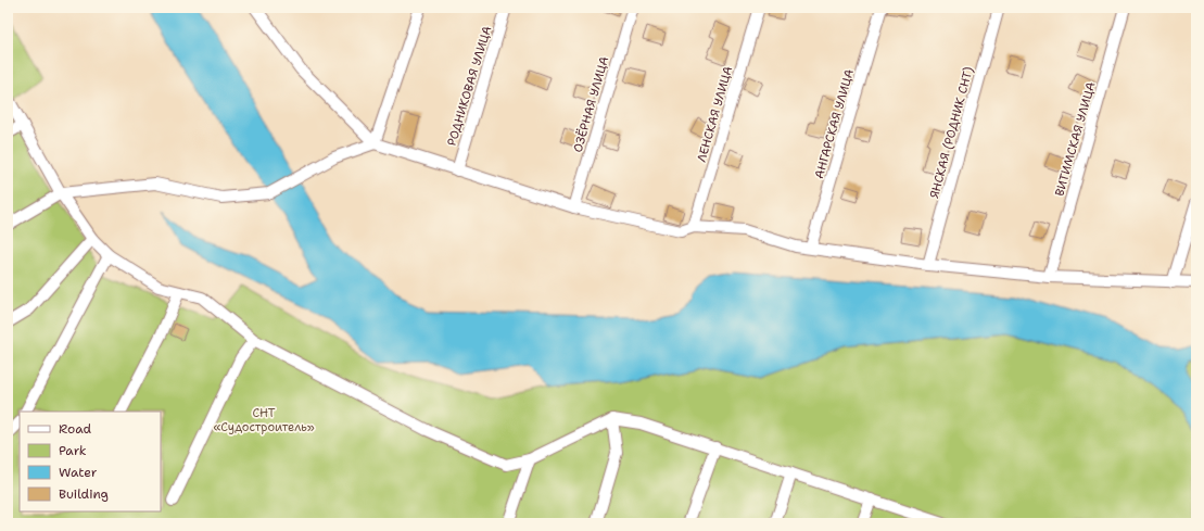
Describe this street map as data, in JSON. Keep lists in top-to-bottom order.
{
  "streets": {
    "street": [
      "РОДНИКОВАЯ УЛИЦА",
      "ОЗЁРНАЯ УЛИЦА",
      "ЛЕНСКАЯ УЛИЦА",
      "АНГАРСКАЯ УЛИЦА",
      "ЯНСКАЯ (РОДНИК СНТ)",
      "ВИТИМСКАЯ УЛИЦА"
    ]
  },
  "parks": ["СНТ «Судостроитель»"],
  "legend": [
    "Road",
    "Park",
    "Water",
    "Building"
  ]
}
